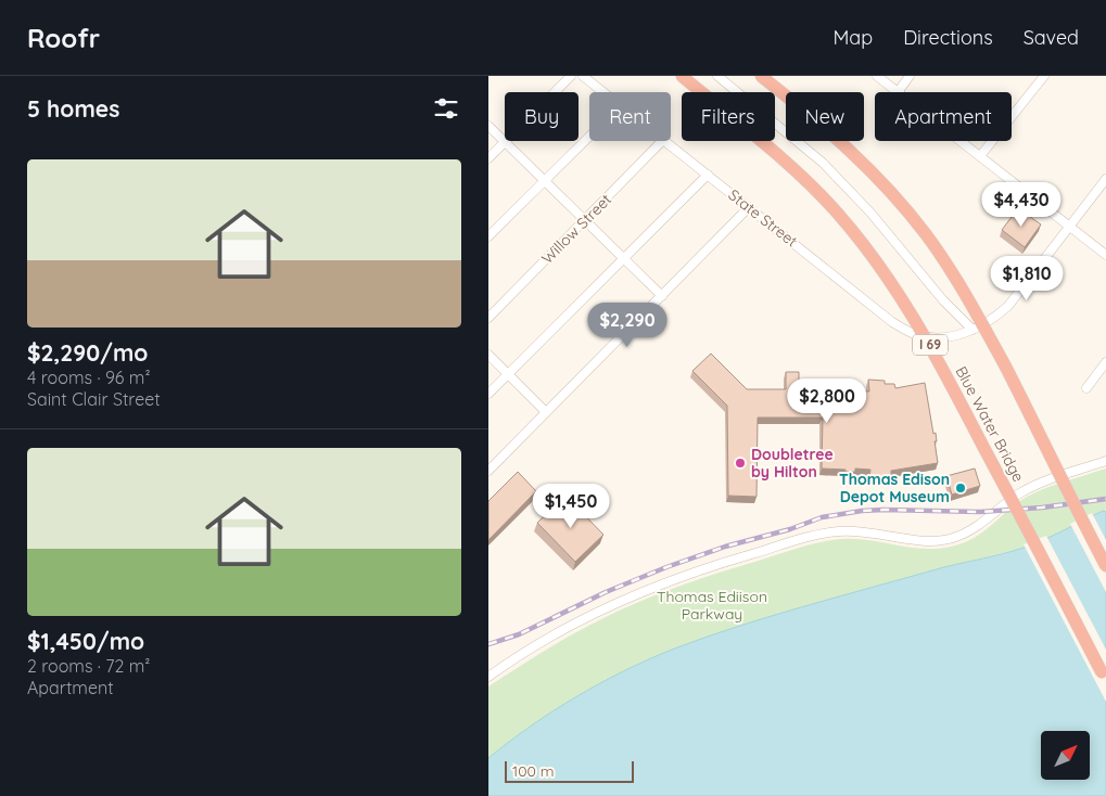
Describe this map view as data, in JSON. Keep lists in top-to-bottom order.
{
  "streets": {
    "highway": ["I 69", "Blue Water Bridge"],
    "street": ["State Street", "Willow Street"]
  },
  "parks": ["Thomas Ediison Parkway"],
  "places": ["Doubletree by Hilton", "Thomas Edison Depot Museum"],
  "scale_bar": "100 m",
  "north": "top right",
  "page": {
    "header": "Roofr",
    "nav": ["Map", "Directions", "Saved"],
    "heading": "5 homes",
    "chip": [
      "Buy",
      "Rent",
      "Filters",
      "New",
      "Apartment"
    ],
    "list": [
      {
        "name": "$2,290/mo",
        "note": "4 rooms · 96 m² · Saint Clair Street"
      },
      {
        "name": "$1,450/mo",
        "note": "2 rooms · 72 m² · Apartment"
      }
    ],
    "price": [
      "$4,430",
      "$1,810",
      "$2,290",
      "$2,800",
      "$1,450"
    ],
    "scale": "100 m"
  }
}
